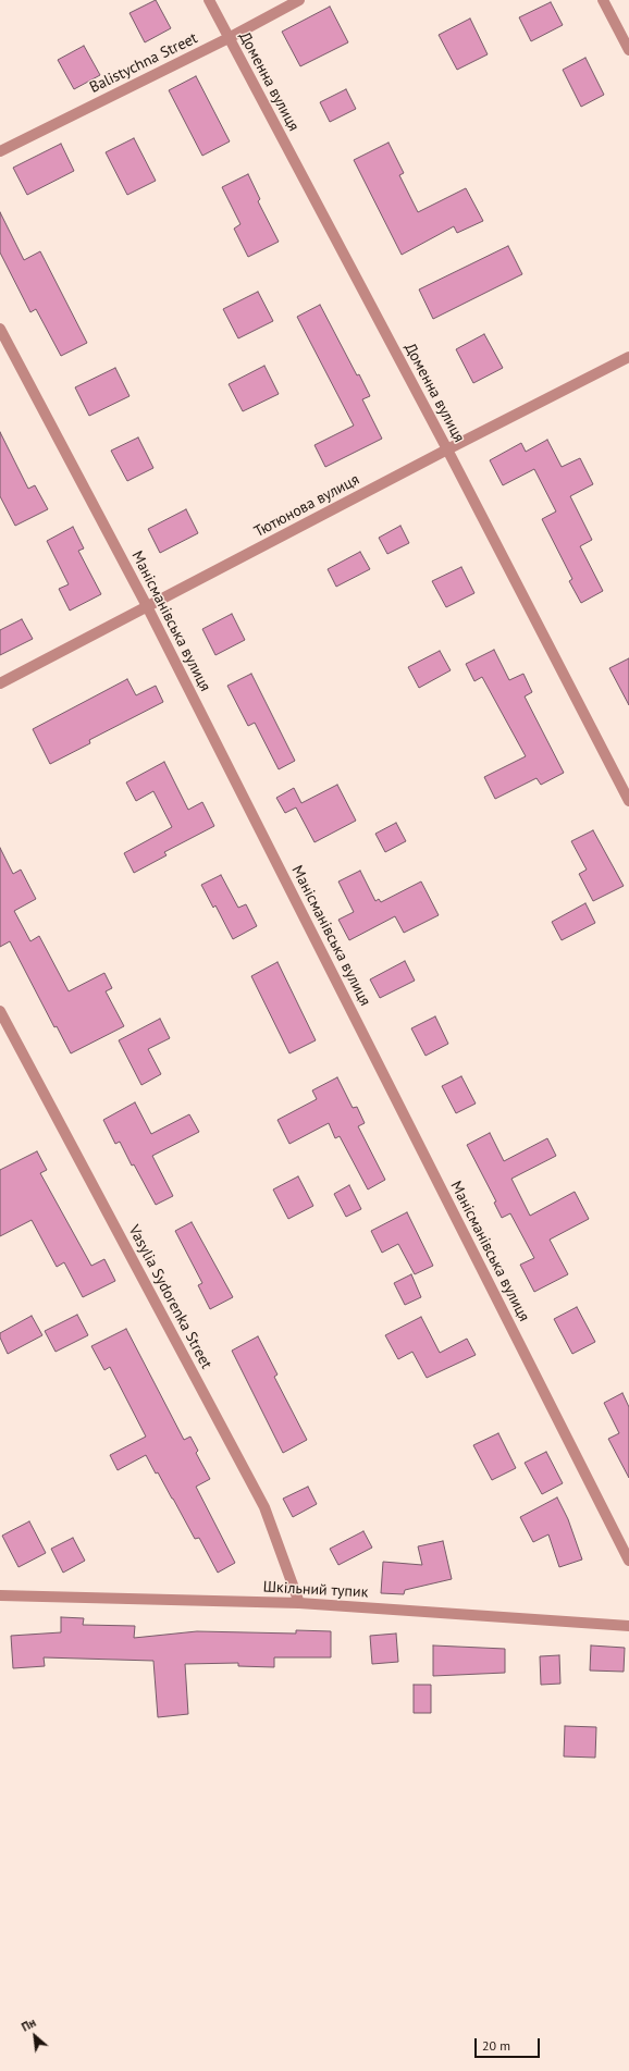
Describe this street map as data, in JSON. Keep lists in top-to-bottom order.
{
  "streets": {
    "street": [
      "Balistychna Street",
      "Доменна вулиця",
      "Тютюнова вулиця",
      "Манісманівська вулиця",
      "Vasylia Sydorenka Street",
      "Шкільний тупик"
    ]
  },
  "crossings": [
    ["Balistychna Street", "Доменна вулиця"],
    ["Доменна вулиця", "Тютюнова вулиця"],
    ["Тютюнова вулиця", "Манісманівська вулиця"],
    ["Vasylia Sydorenka Street", "Шкільний тупик"]
  ],
  "scale_bar": "20 m",
  "north": "top left"
}
